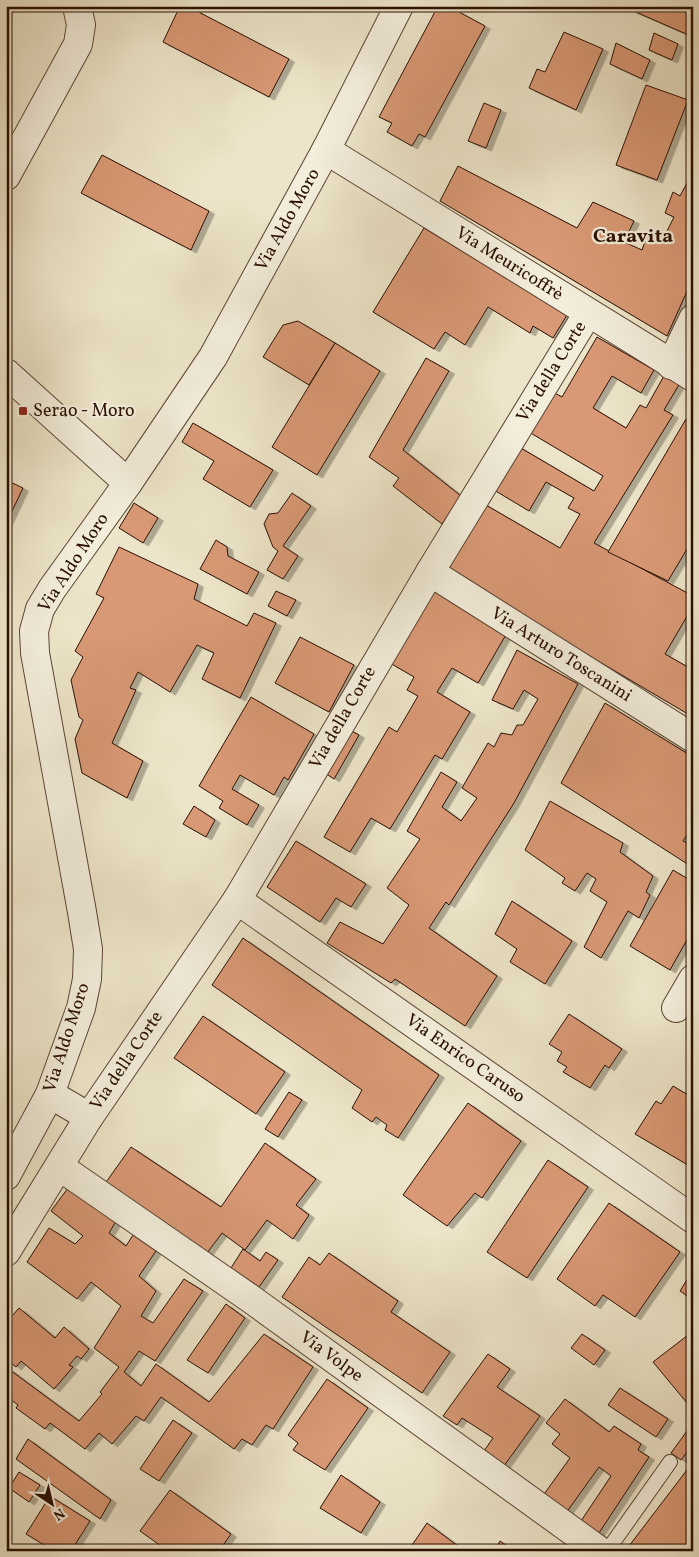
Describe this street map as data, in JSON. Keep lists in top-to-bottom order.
{
  "streets": {
    "street": [
      "Via Aldo Moro",
      "Via Meuricoffrè",
      "Via della Corte",
      "Via Arturo Toscanini",
      "Via Enrico Caruso",
      "Via Volpe"
    ]
  },
  "crossings": [
    ["Via Aldo Moro", "Via Meuricoffrè"],
    ["Via Aldo Moro", "Via della Corte"],
    ["Via Meuricoffrè", "Via della Corte"],
    ["Via della Corte", "Via Arturo Toscanini"],
    ["Via della Corte", "Via Enrico Caruso"],
    ["Via della Corte", "Via Volpe"]
  ],
  "districts": ["Caravita"],
  "places": {
    "transit": ["Serao - Moro"]
  },
  "north": "bottom right"
}
